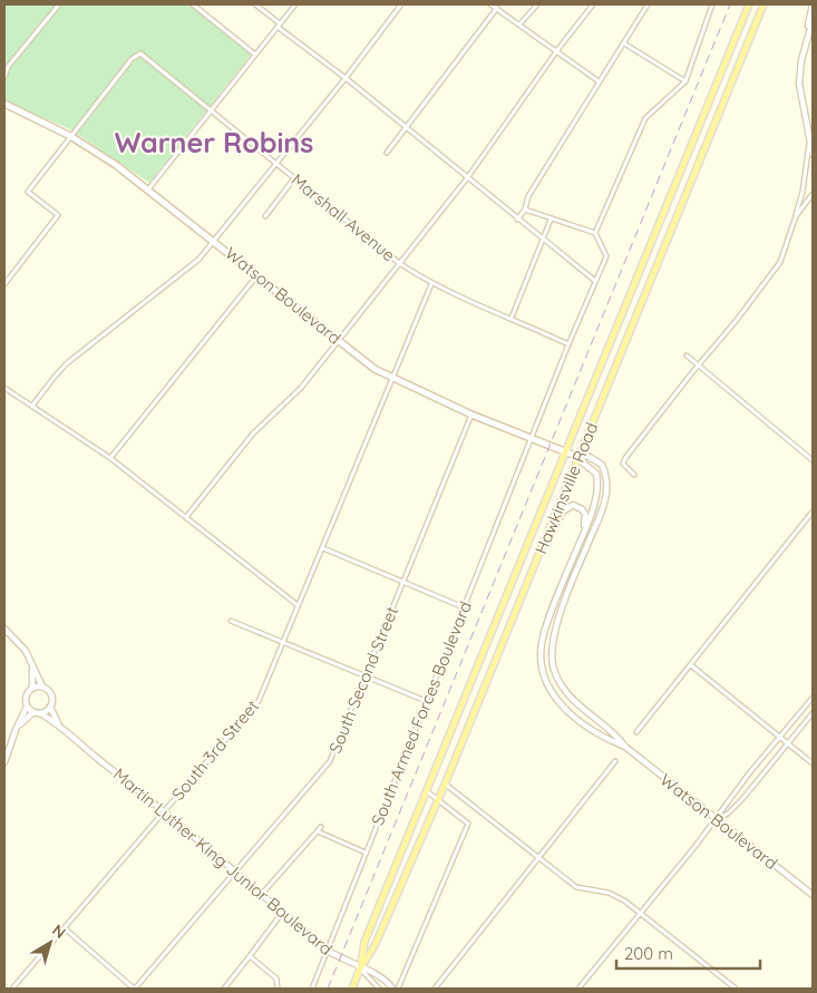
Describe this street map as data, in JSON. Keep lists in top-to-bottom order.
{
  "streets": {
    "main road": ["Watson Boulevard", "Hawkinsville Road"],
    "street": [
      "Marshall Avenue",
      "South Second Street",
      "South Armed Forces Boulevard",
      "South 3rd Street",
      "Martin Luther King Junior Boulevard"
    ]
  },
  "crossings": [
    ["Marshall Avenue", "Watson Boulevard"],
    ["Marshall Avenue", "South Armed Forces Boulevard"],
    ["Marshall Avenue", "South 3rd Street"],
    ["Watson Boulevard", "Hawkinsville Road"],
    ["Watson Boulevard", "South Second Street"],
    ["Watson Boulevard", "South Armed Forces Boulevard"],
    ["Watson Boulevard", "South 3rd Street"],
    ["Hawkinsville Road", "Martin Luther King Junior Boulevard"],
    ["South Second Street", "Martin Luther King Junior Boulevard"],
    ["South Armed Forces Boulevard", "Martin Luther King Junior Boulevard"],
    ["South 3rd Street", "Martin Luther King Junior Boulevard"]
  ],
  "districts": ["Warner Robins"],
  "scale_bar": "200 m",
  "north": "top right"
}
